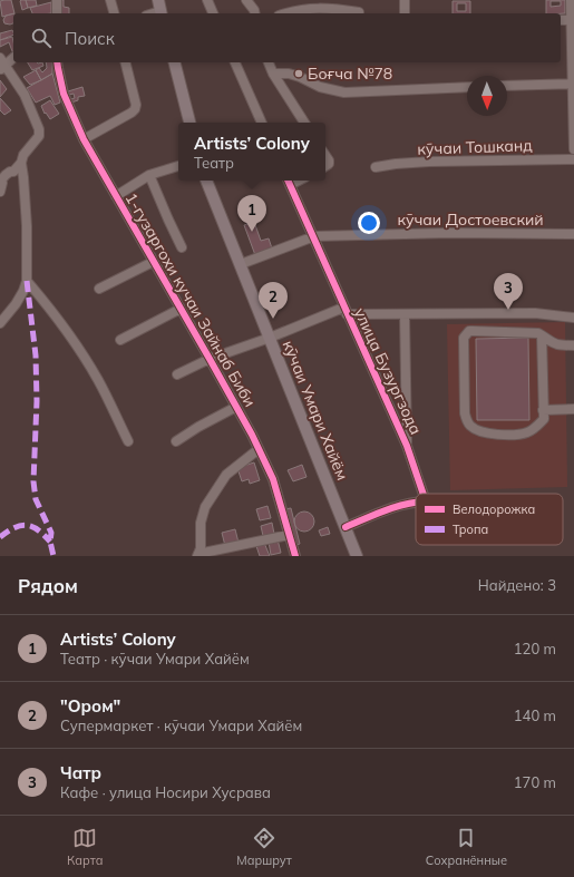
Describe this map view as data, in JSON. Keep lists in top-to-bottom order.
{
  "streets": {
    "main road": ["кӯчаи Умари Хайём"],
    "street": [
      "кӯчаи Тошканд",
      "кӯчаи Достоевский",
      "1-гузаргохи кучаи Зайнаб Биби",
      "улица Бузургзода"
    ]
  },
  "crossings": [
    ["кӯчаи Достоевский", "улица Бузургзода"],
    ["кӯчаи Достоевский", "кӯчаи Умари Хайём"]
  ],
  "places": ["Боғча №78"],
  "legend": ["Велодорожка", "Тропа"],
  "north": "bottom",
  "page": {
    "search": "Поиск",
    "popup": ["Artists’ Colony", "Театр"],
    "pins": ["1", "3", "2"],
    "heading": ["Рядом", "Найдено: 3"],
    "list": [
      {
        "mark": "1",
        "name": "Artists’ Colony",
        "note": "Театр · кӯчаи Умари Хайём",
        "value": "120 m"
      },
      {
        "mark": "2",
        "name": "\"Oром\"",
        "note": "Супермаркет · кӯчаи Умари Хайём",
        "value": "140 m"
      },
      {
        "mark": "3",
        "name": "Чатр",
        "note": "Кафе · улица Носири Хусрава",
        "value": "170 m"
      }
    ],
    "nav": ["Карта", "Маршрут", "Сохранённые"]
  }
}
